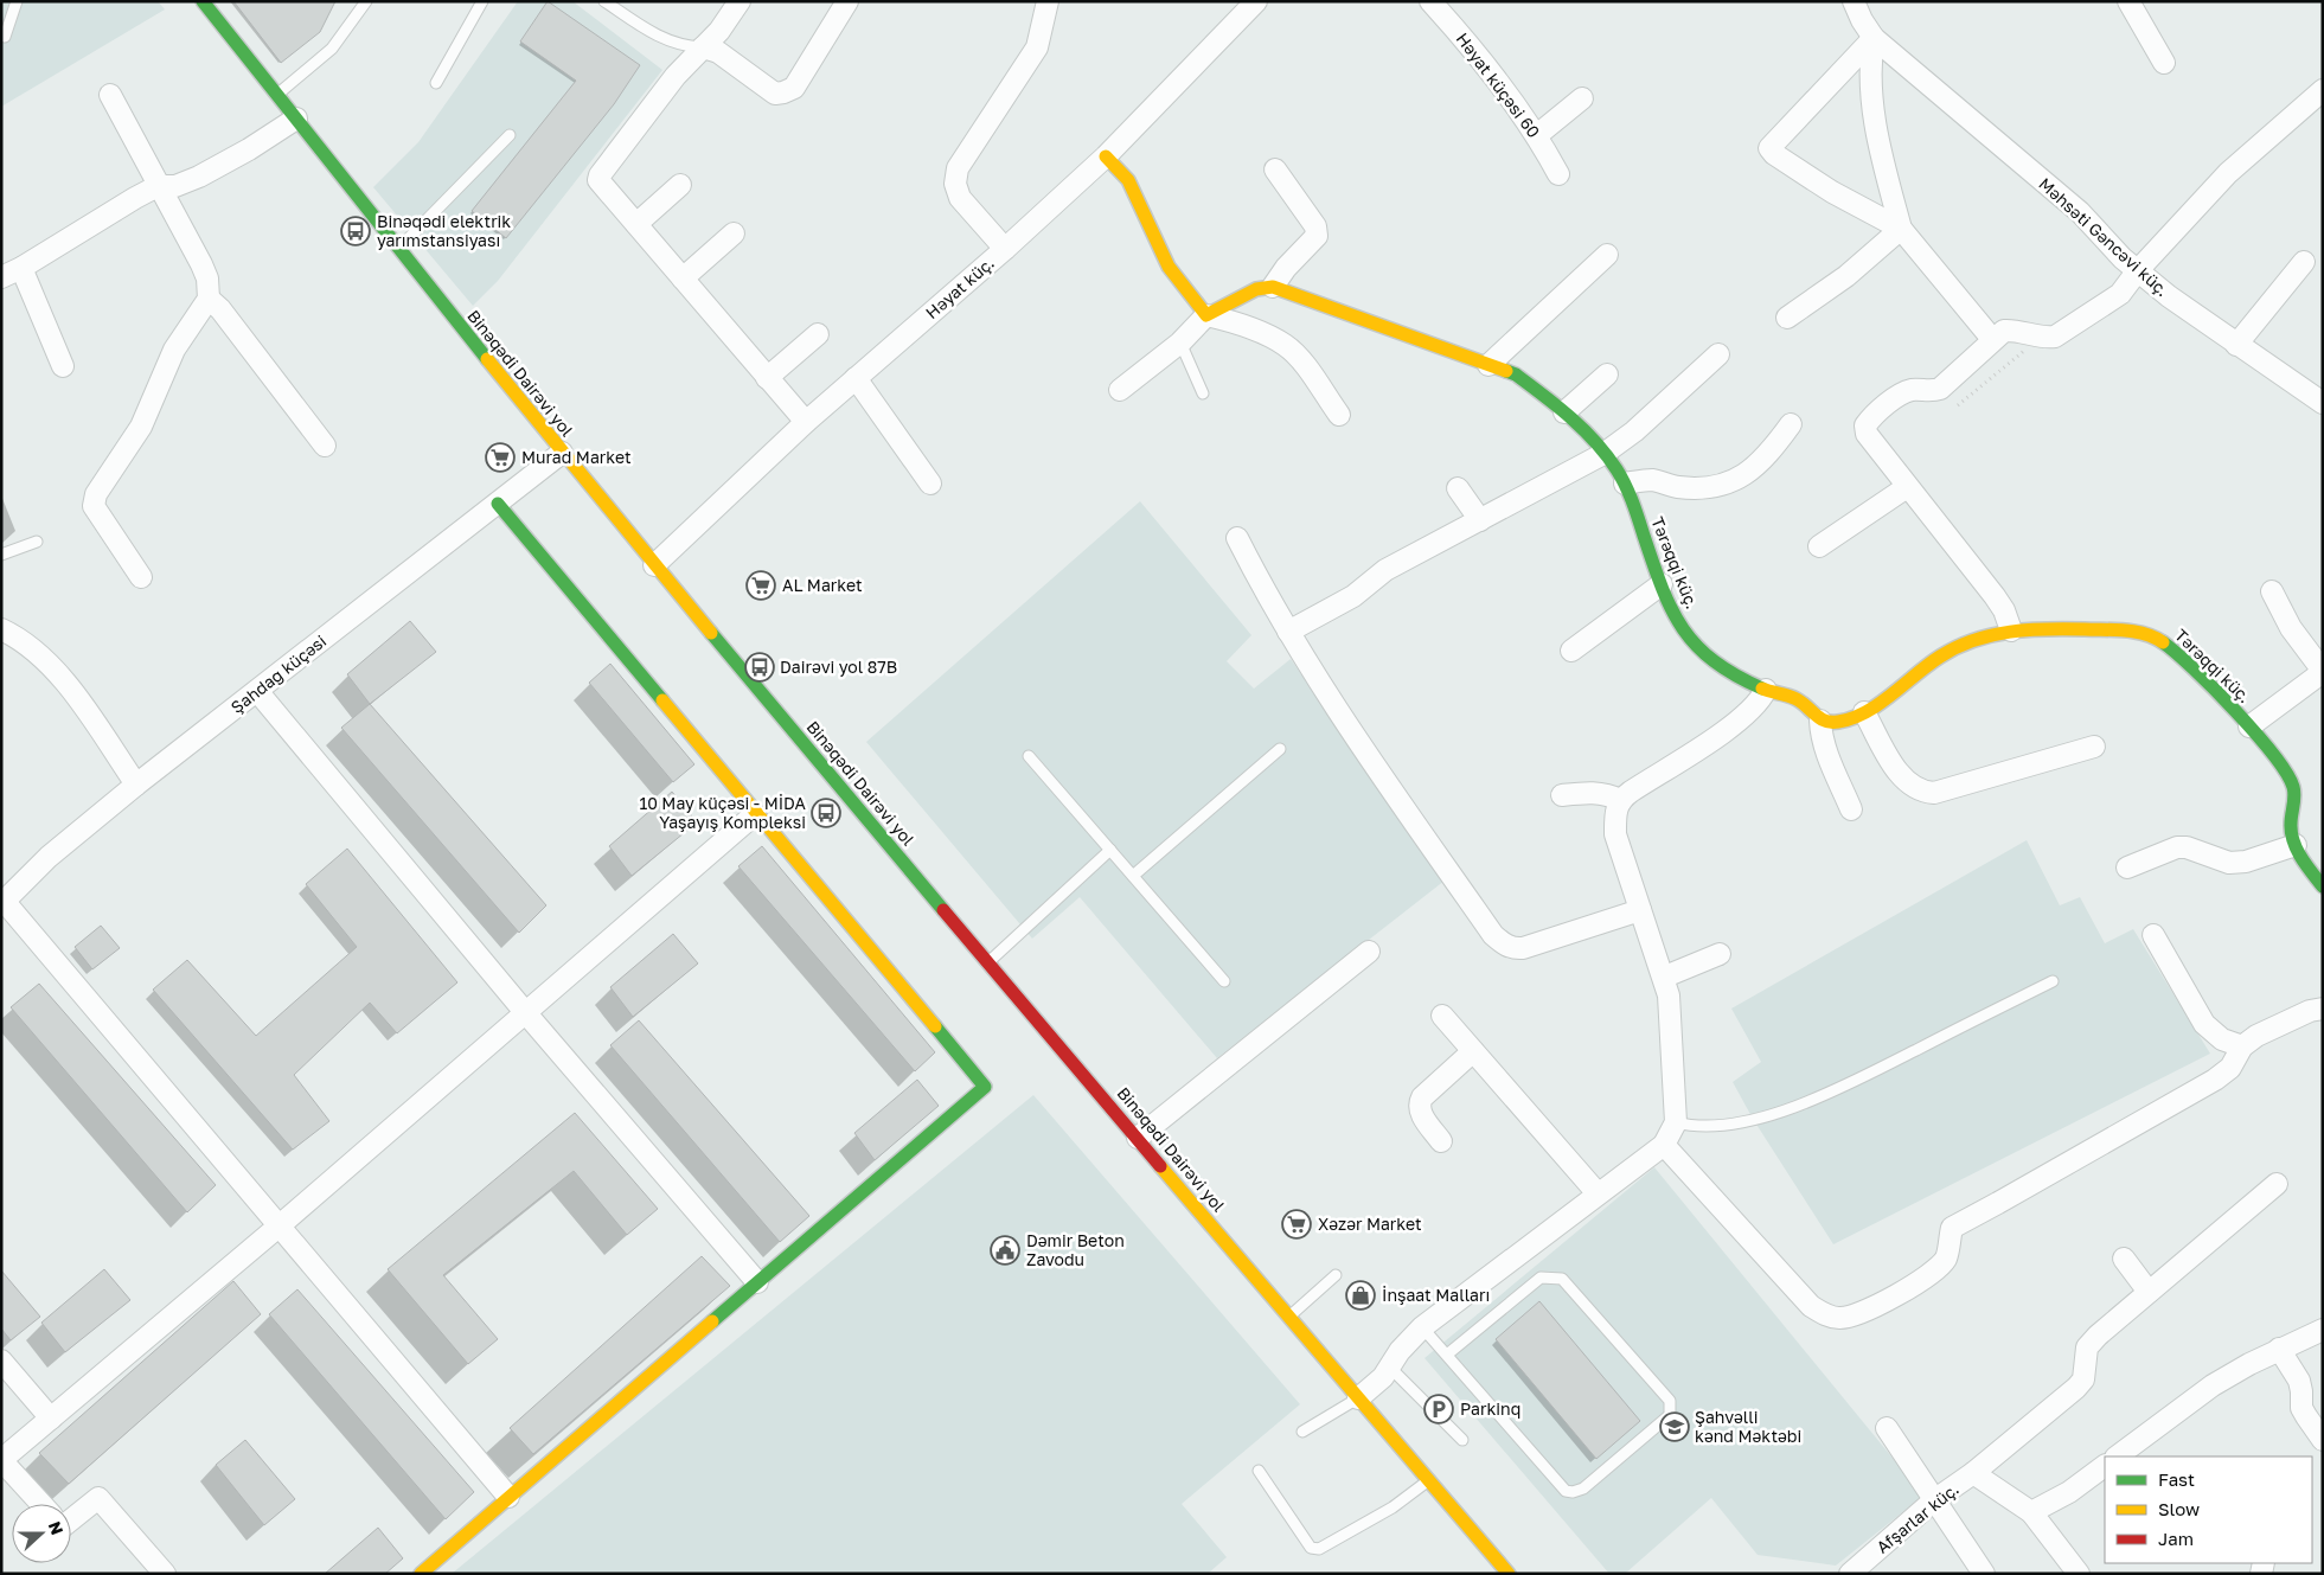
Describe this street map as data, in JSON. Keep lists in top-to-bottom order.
{
  "streets": {
    "street": [
      "Həyat küçəsi 60",
      "Məhsəti Gəncəvi küç.",
      "Həyat küç.",
      "Binəqədi Dairəvi yol",
      "Tərəqqi küç.",
      "Şahdağ küçəsi",
      "Afşarlar küç."
    ]
  },
  "crossings": [
    ["Həyat küç.", "Binəqədi Dairəvi yol"],
    ["Binəqədi Dairəvi yol", "Şahdağ küçəsi"]
  ],
  "places": {
    "bus stop": ["Binəqədi elektrik yarımstansiyası", "Dairəvi yol 87B", "10 May küçəsi - MİDA Yaşayış Kompleksi"],
    "supermarket": ["Murad Market", "AL Market", "Xəzər Market"],
    "public building": ["Dəmir Beton Zavodu"],
    "shop": ["İnşaat Malları"],
    "parking": ["Parkinq"],
    "school or university": ["Şahvəlli kənd Məktəbi"]
  },
  "legend": ["Fast", "Slow", "Jam"],
  "north": "right"
}
